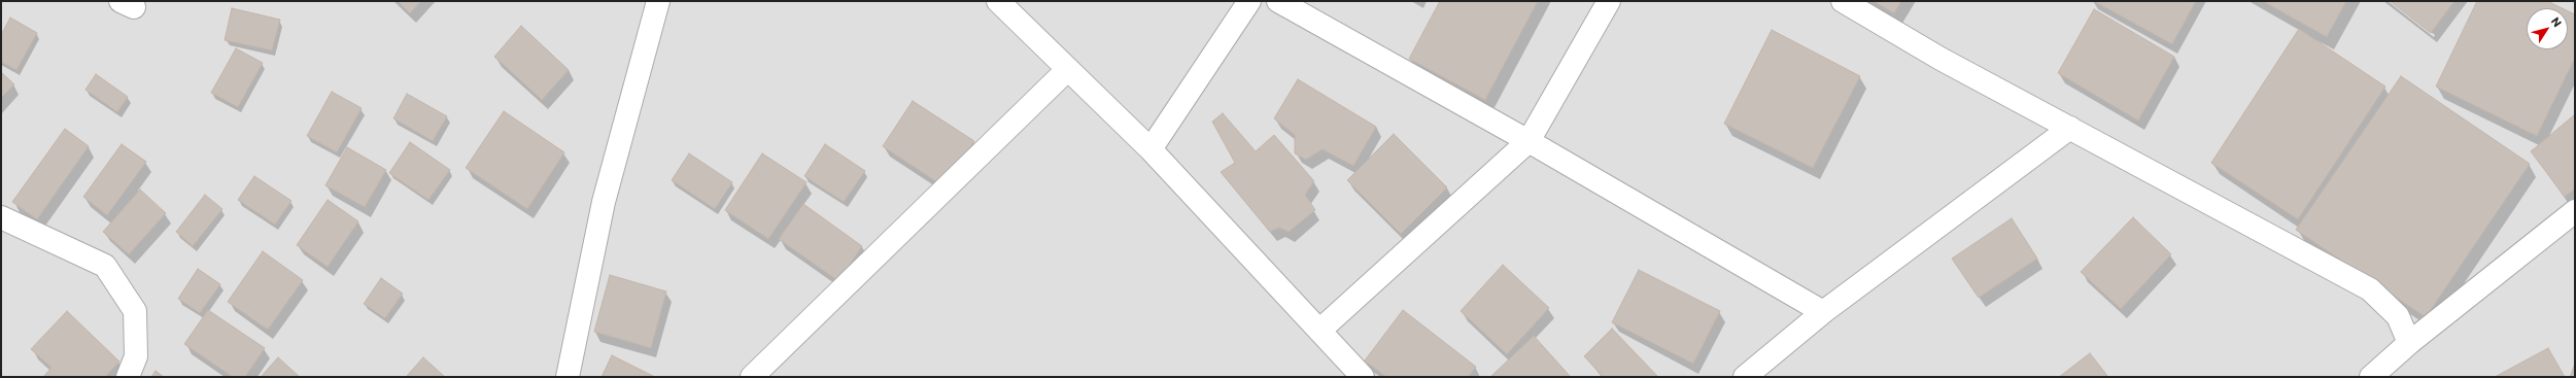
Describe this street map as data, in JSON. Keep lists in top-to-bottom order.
{
  "north": "top right"
}
